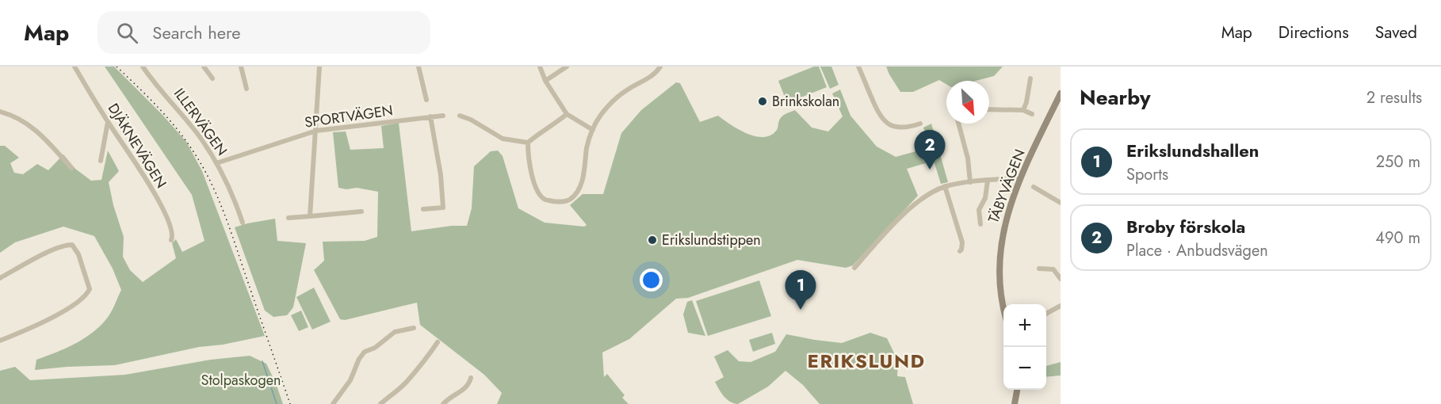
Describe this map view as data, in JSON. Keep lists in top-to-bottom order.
{
  "streets": {
    "main road": ["TÄBYVÄGEN"],
    "street": ["SPORTVÄGEN", "ILLERVÄGEN", "DJÄKNEVÄGEN"]
  },
  "crossings": [
    ["SPORTVÄGEN", "ILLERVÄGEN"]
  ],
  "districts": ["ERIKSLUND"],
  "parks": ["Stolpaskogen"],
  "places": ["Brinkskolan", "Erikslundstippen"],
  "north": "bottom right",
  "page": {
    "header": "Map",
    "search": "Search here",
    "nav": ["Map", "Directions", "Saved"],
    "heading": ["Nearby", "2 results"],
    "list": [
      {
        "mark": "1",
        "name": "Erikslundshallen",
        "note": "Sports",
        "value": "250 m"
      },
      {
        "mark": "2",
        "name": "Broby förskola",
        "note": "Place · Anbudsvägen",
        "value": "490 m"
      }
    ],
    "pins": ["2", "1"],
    "map_buttons": ["+", "−"]
  }
}
